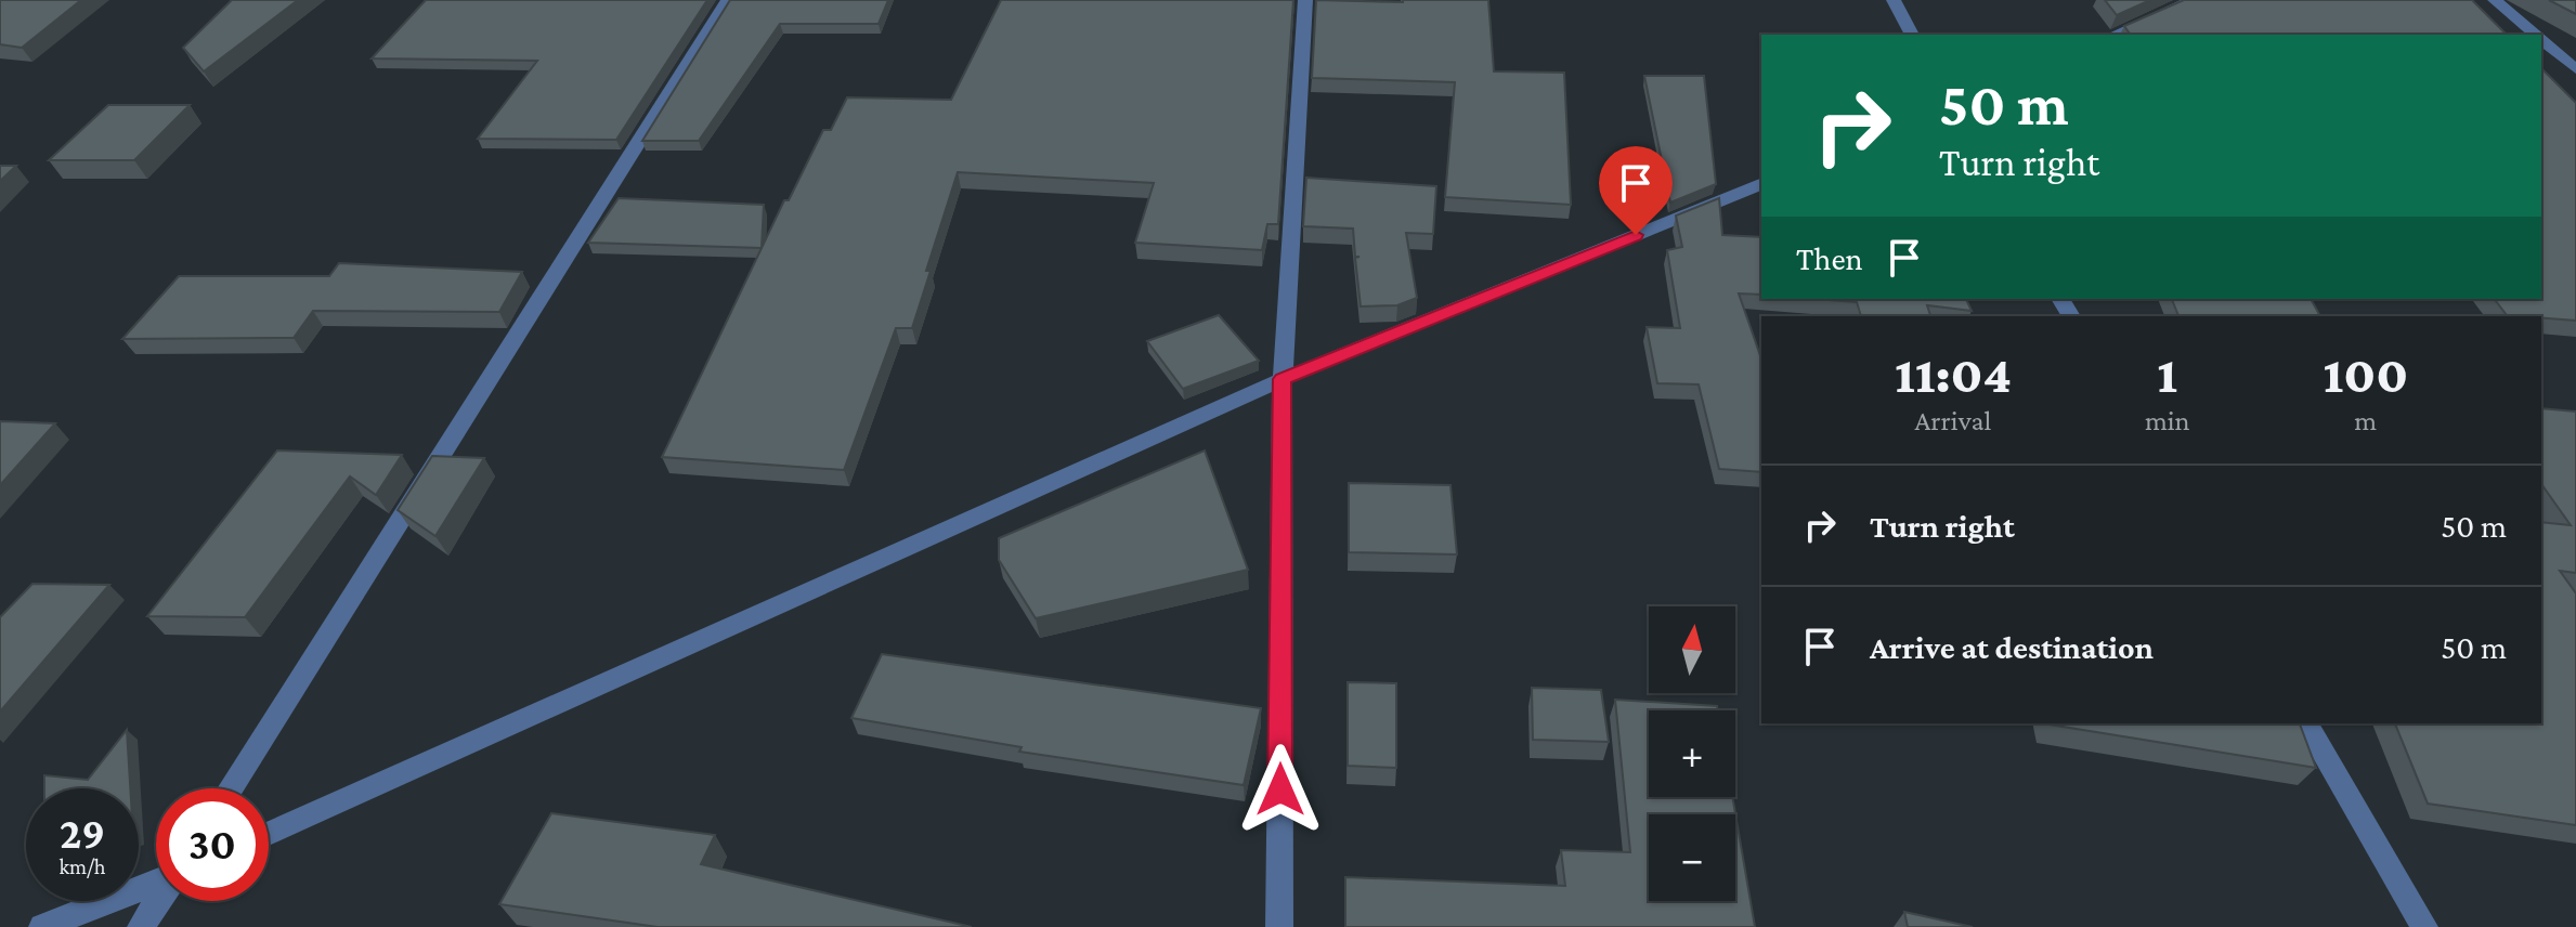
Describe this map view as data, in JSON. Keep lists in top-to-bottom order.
{
  "north": "top",
  "page": {
    "turn": ["50 m", "Turn right"],
    "then": "Then",
    "eta": [
      "11:04",
      "Arrival",
      "1",
      "min",
      "100",
      "m"
    ],
    "list": [
      {
        "name": "Turn right",
        "value": "50 m"
      },
      {
        "name": "Arrive at destination",
        "value": "50 m"
      }
    ],
    "map_buttons": ["+", "−"],
    "speed": "29 km/h",
    "limit": "30"
  }
}
